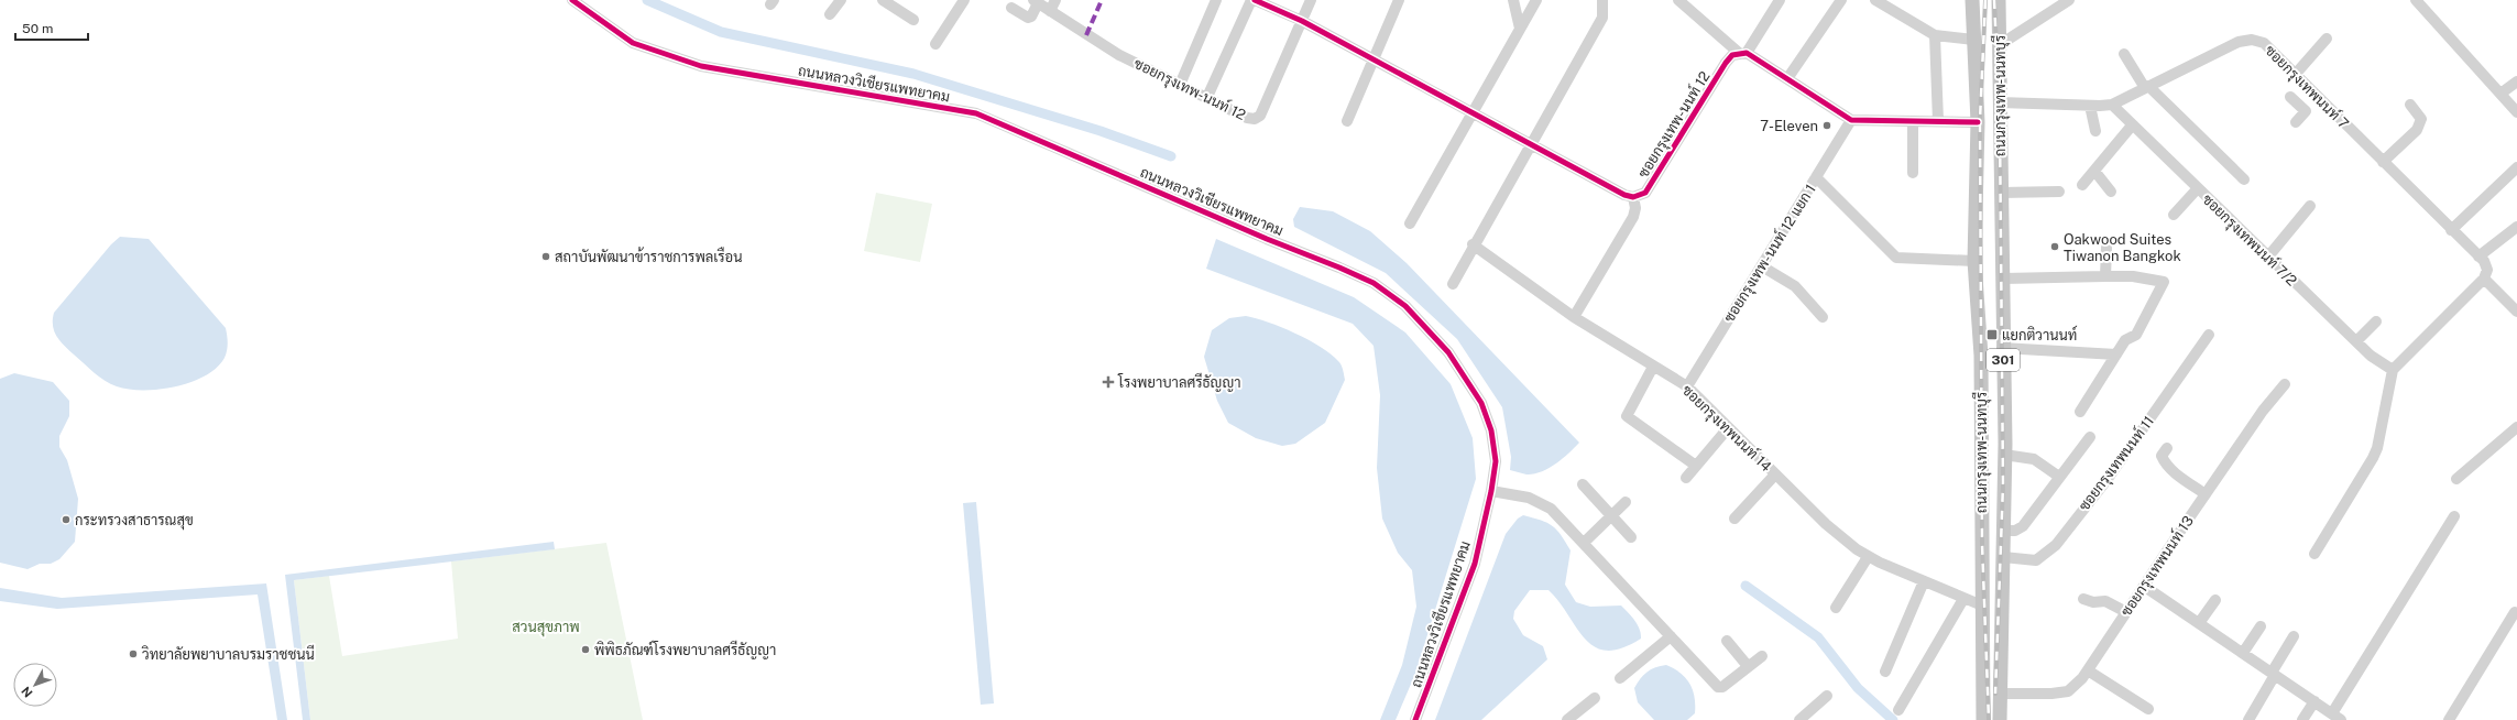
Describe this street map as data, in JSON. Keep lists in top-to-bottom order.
{
  "streets": {
    "main road": ["ถนนกรุงเทพ-นนทบุรี", "301"],
    "street": [
      "ถนนหลวงวิเชียรแพทยาคม",
      "ซอยกรุงเทพนนท์ 7",
      "ซอยกรุงเทพ-นนท์ 12",
      "ซอยกรุงเทพนนท์ 7/2",
      "ซอยกรุงเทพ-นนท์ 12 แยก 1",
      "ซอยกรุงเทพนนท์ 14",
      "ซอยกรุงเทพนนท์ 11",
      "ซอยกรุงเทพนนท์ 13"
    ]
  },
  "crossings": [
    ["ซอยกรุงเทพนนท์ 7", "ถนนกรุงเทพ-นนทบุรี"],
    ["ซอยกรุงเทพนนท์ 7", "ซอยกรุงเทพนนท์ 7/2"],
    ["ถนนกรุงเทพ-นนทบุรี", "ซอยกรุงเทพนนท์ 14"],
    ["ถนนกรุงเทพ-นนทบุรี", "ซอยกรุงเทพนนท์ 11"],
    ["ถนนกรุงเทพ-นนทบุรี", "ซอยกรุงเทพนนท์ 13"],
    ["ซอยกรุงเทพ-นนท์ 12 แยก 1", "ซอยกรุงเทพนนท์ 14"]
  ],
  "parks": ["สวนสุขภาพ"],
  "places": {
    "other": [
      "7-Eleven",
      "Oakwood Suites Tiwanon Bangkok",
      "สถาบันพัฒนาข้าราชการพลเรือน",
      "กระทรวงสาธารณสุข",
      "พิพิธภัณฑ์โรงพยาบาลศรีธัญญา",
      "วิทยาลัยพยาบาลบรมราชชนนี"
    ],
    "transit": ["แยกติวานนท์"],
    "health": ["โรงพยาบาลศรีธัญญา"]
  },
  "scale_bar": "50 m",
  "north": "bottom left"
}
